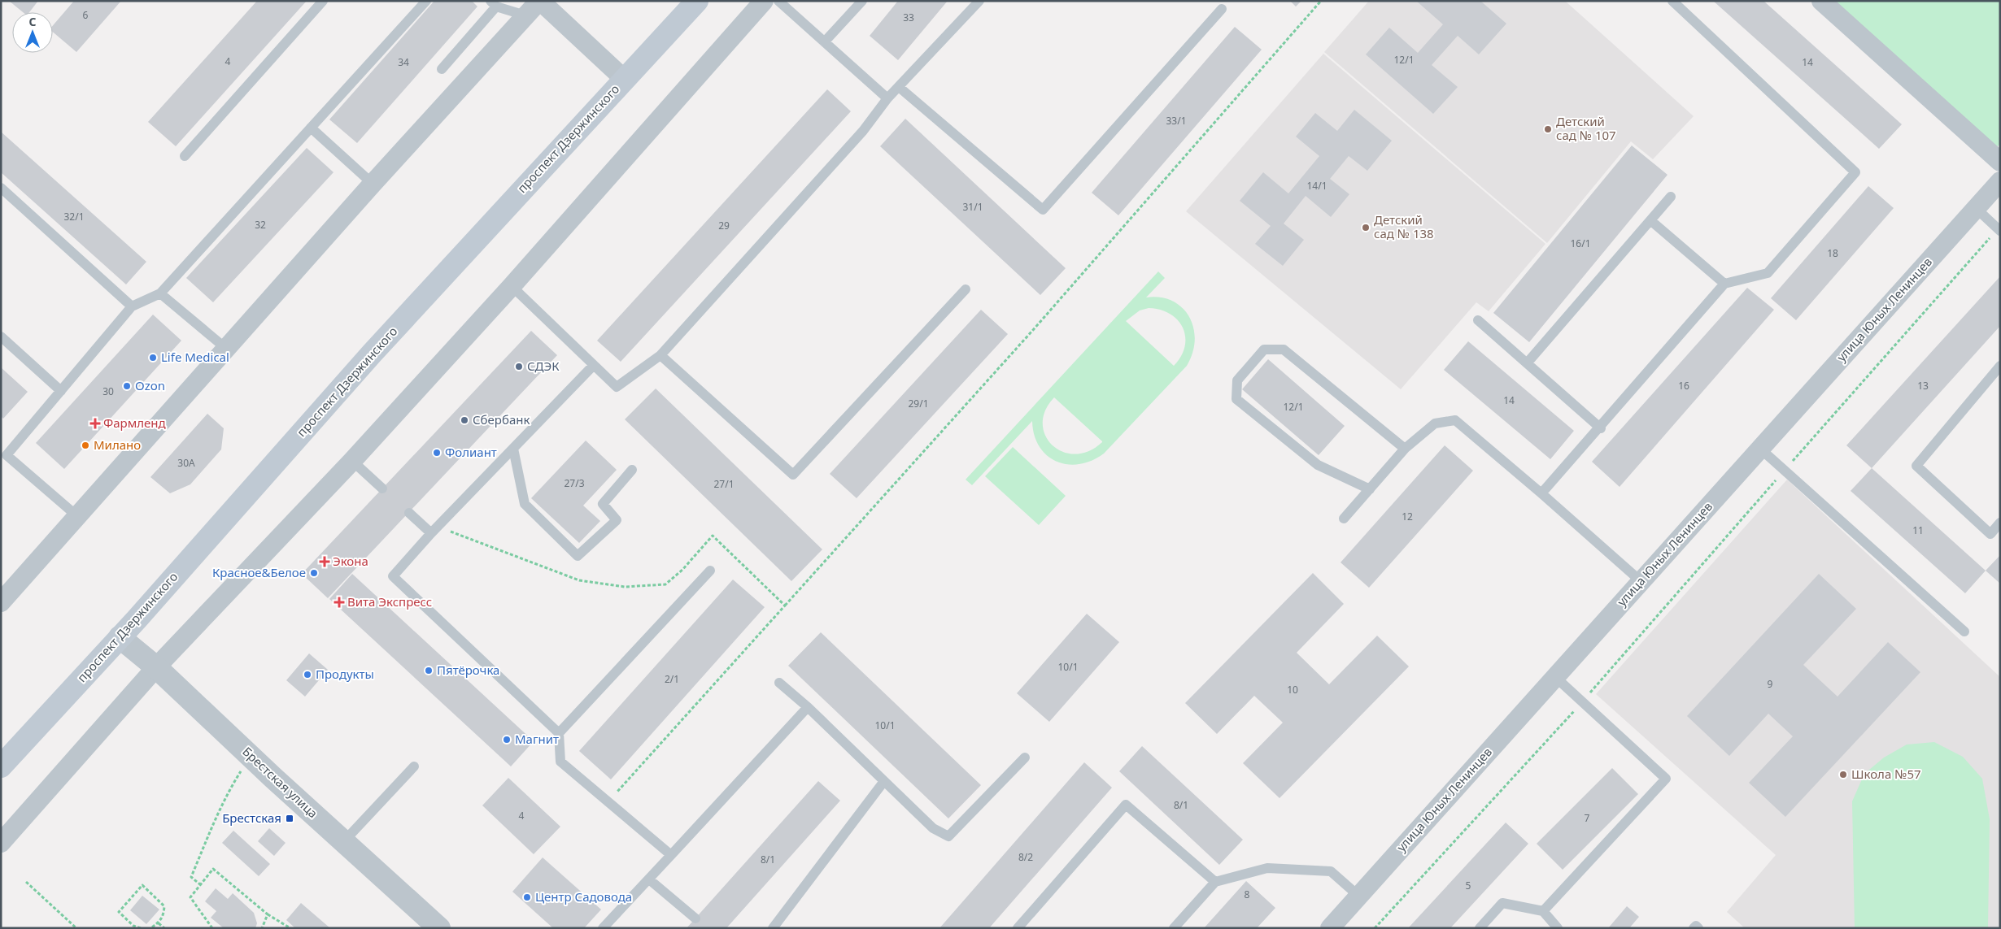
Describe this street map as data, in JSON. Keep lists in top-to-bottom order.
{
  "streets": {
    "main road": ["проспект Дзержинского"],
    "street": ["улица Юных Ленинцев", "Брестская улица"]
  },
  "crossings": [
    ["проспект Дзержинского", "Брестская улица"]
  ],
  "places": {
    "other": [
      "Детский сад № 107",
      "Детский сад № 138",
      "Life Medical",
      "СДЭК",
      "Ozon",
      "Сбербанк",
      "Милано",
      "Фолиант",
      "Красное&Белое",
      "Пятёрочка",
      "Продукты",
      "Магнит",
      "Школа №57",
      "Центр Садовода"
    ],
    "health": ["Фармленд", "Экона", "Вита Экспресс"],
    "transit": ["Брестская"]
  },
  "house_numbers": [
    "6",
    "33",
    "12/1",
    "4",
    "34",
    "14",
    "33/1",
    "14/1",
    "31/1",
    "32/1",
    "32",
    "29",
    "16/1",
    "18",
    "16",
    "13",
    "30",
    "14",
    "29/1",
    "12/1",
    "30А",
    "27/3",
    "27/1",
    "12",
    "11",
    "10/1",
    "2/1",
    "9",
    "10",
    "10/1",
    "8/1",
    "4",
    "7",
    "8/2",
    "8/1",
    "5",
    "8"
  ],
  "north": "top"
}
